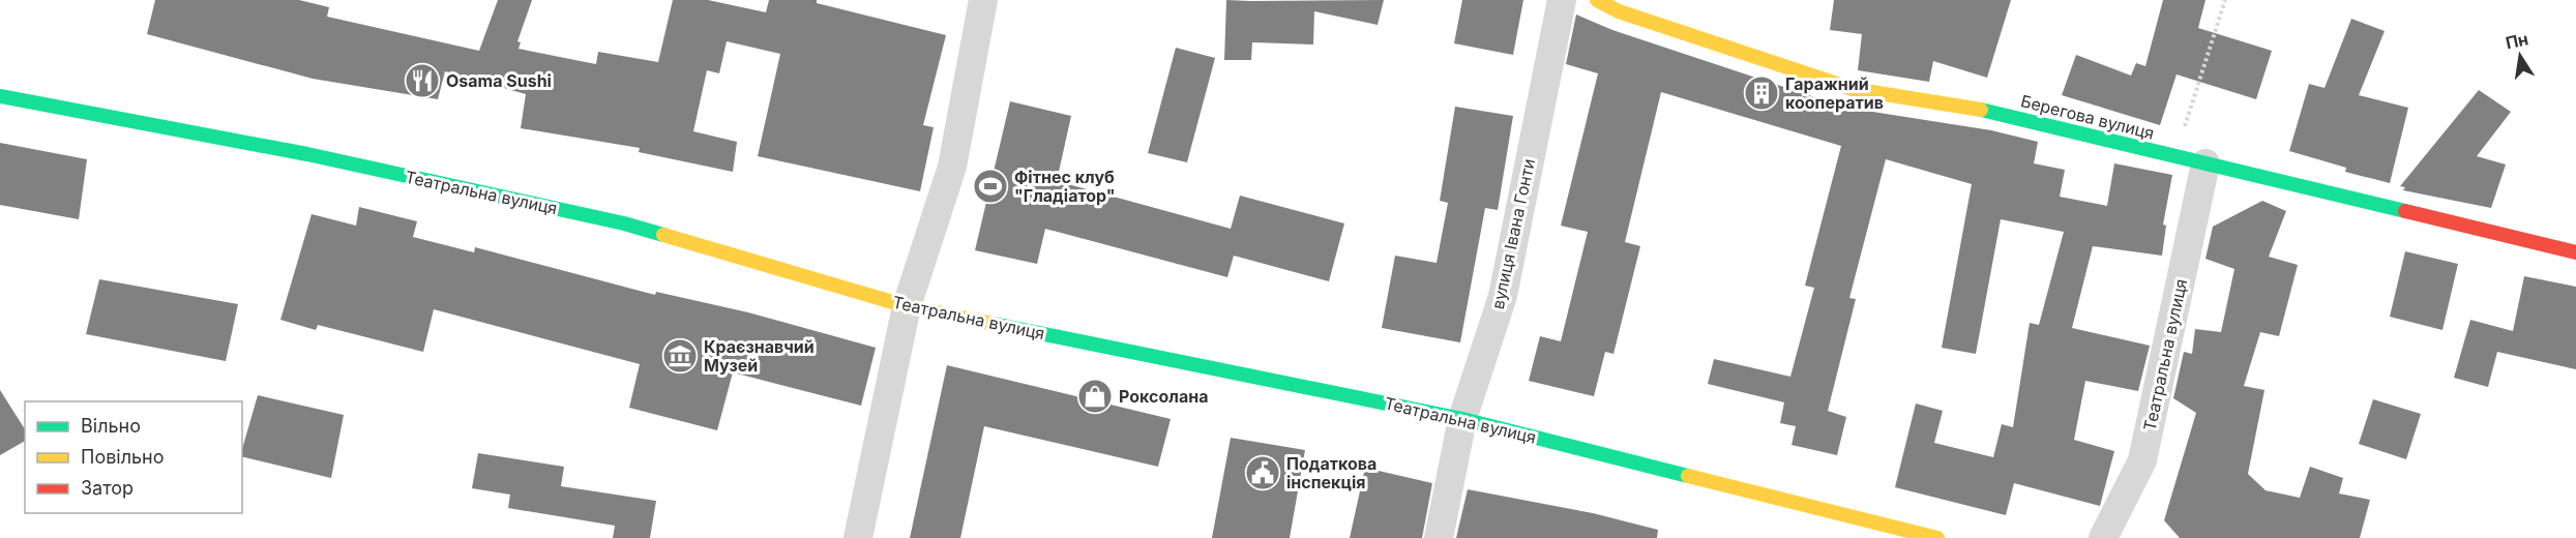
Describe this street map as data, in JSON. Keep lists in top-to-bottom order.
{
  "streets": {
    "street": ["Берегова вулиця", "Театральна вулиця", "вулиця Івана Гонти"]
  },
  "crossings": [
    ["Берегова вулиця", "Театральна вулиця"],
    ["Театральна вулиця", "вулиця Івана Гонти"]
  ],
  "places": {
    "restaurant": ["Osama Sushi"],
    "building": ["Гаражний кооператив"],
    "sports": ["Фітнес клуб \"Гладіатор\""],
    "museum": ["Краєзнавчий Музей"],
    "shop": ["Роксолана"],
    "public building": ["Податкова інспекція"]
  },
  "legend": ["Вільно", "Повільно", "Затор"],
  "north": "top"
}
